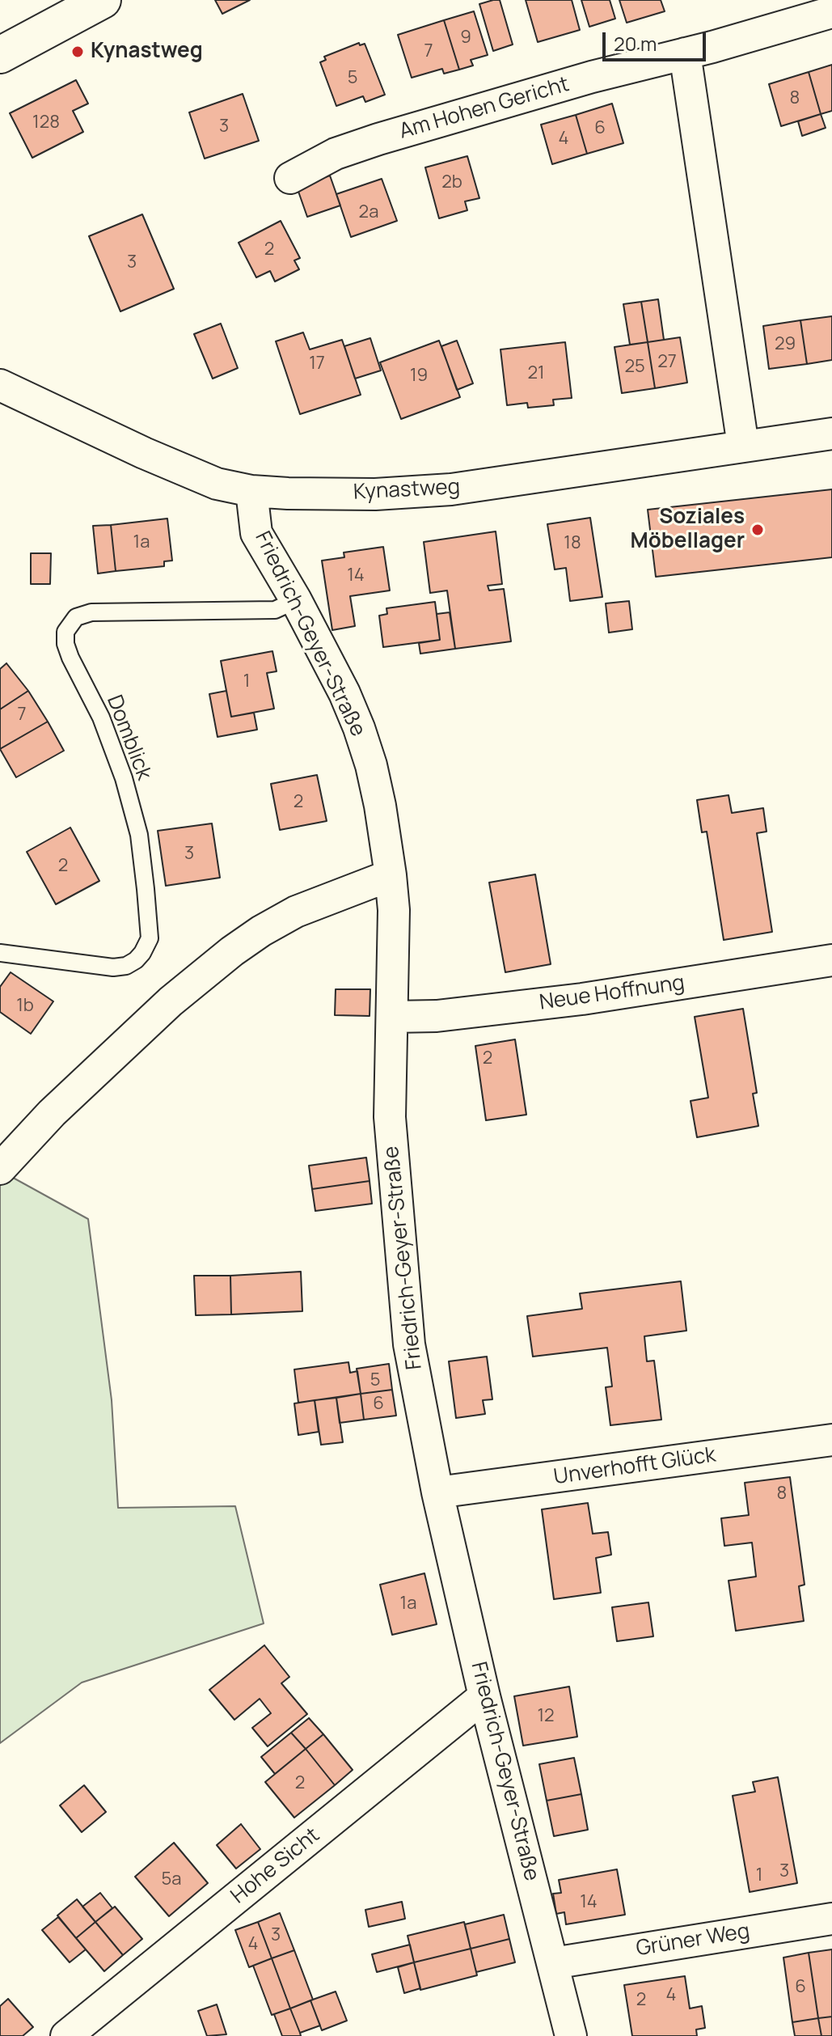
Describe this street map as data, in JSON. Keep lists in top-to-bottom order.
{
  "streets": {
    "street": [
      "Am Hohen Gericht",
      "Kynastweg",
      "Friedrich-Geyer-Straße",
      "Neue Hoffnung",
      "Unverhofft Glück",
      "Hohe Sicht",
      "Grüner Weg"
    ],
    "lane": ["Domblick"]
  },
  "crossings": [
    ["Kynastweg", "Friedrich-Geyer-Straße"],
    ["Friedrich-Geyer-Straße", "Domblick"],
    ["Friedrich-Geyer-Straße", "Neue Hoffnung"],
    ["Friedrich-Geyer-Straße", "Unverhofft Glück"],
    ["Friedrich-Geyer-Straße", "Hohe Sicht"],
    ["Friedrich-Geyer-Straße", "Grüner Weg"]
  ],
  "places": ["Kynastweg", "Soziales Möbellager"],
  "house_numbers": [
    "9",
    "7",
    "5",
    "8",
    "128",
    "3",
    "6",
    "4",
    "2b",
    "2a",
    "2",
    "3",
    "29",
    "27",
    "17",
    "25",
    "21",
    "19",
    "1a",
    "18",
    "14",
    "1",
    "7",
    "2",
    "3",
    "2",
    "1b",
    "2",
    "5",
    "6",
    "8",
    "1a",
    "12",
    "2",
    "3",
    "1",
    "5a",
    "14",
    "3",
    "4",
    "6",
    "4",
    "2"
  ],
  "scale_bar": "20 m"
}
